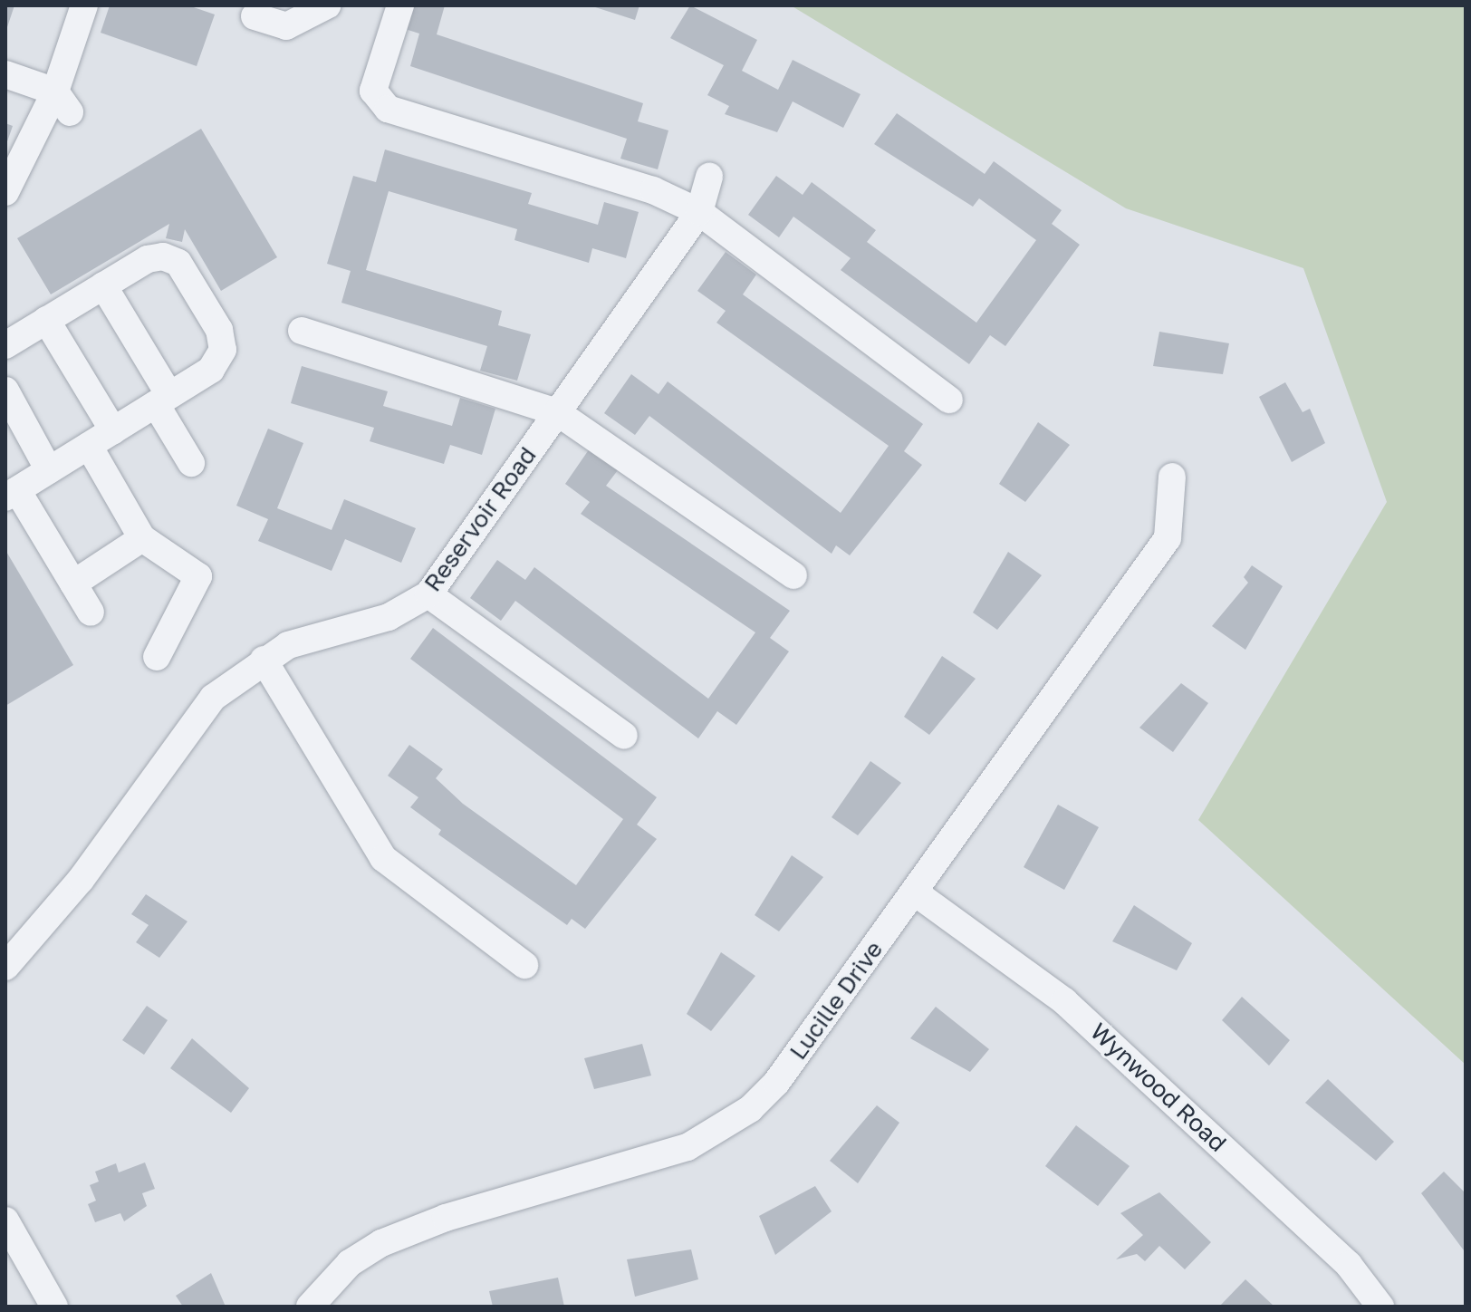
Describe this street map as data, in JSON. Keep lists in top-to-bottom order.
{
  "streets": {
    "street": ["Reservoir Road", "Lucille Drive", "Wynwood Road"]
  },
  "crossings": [
    ["Lucille Drive", "Wynwood Road"]
  ]
}
